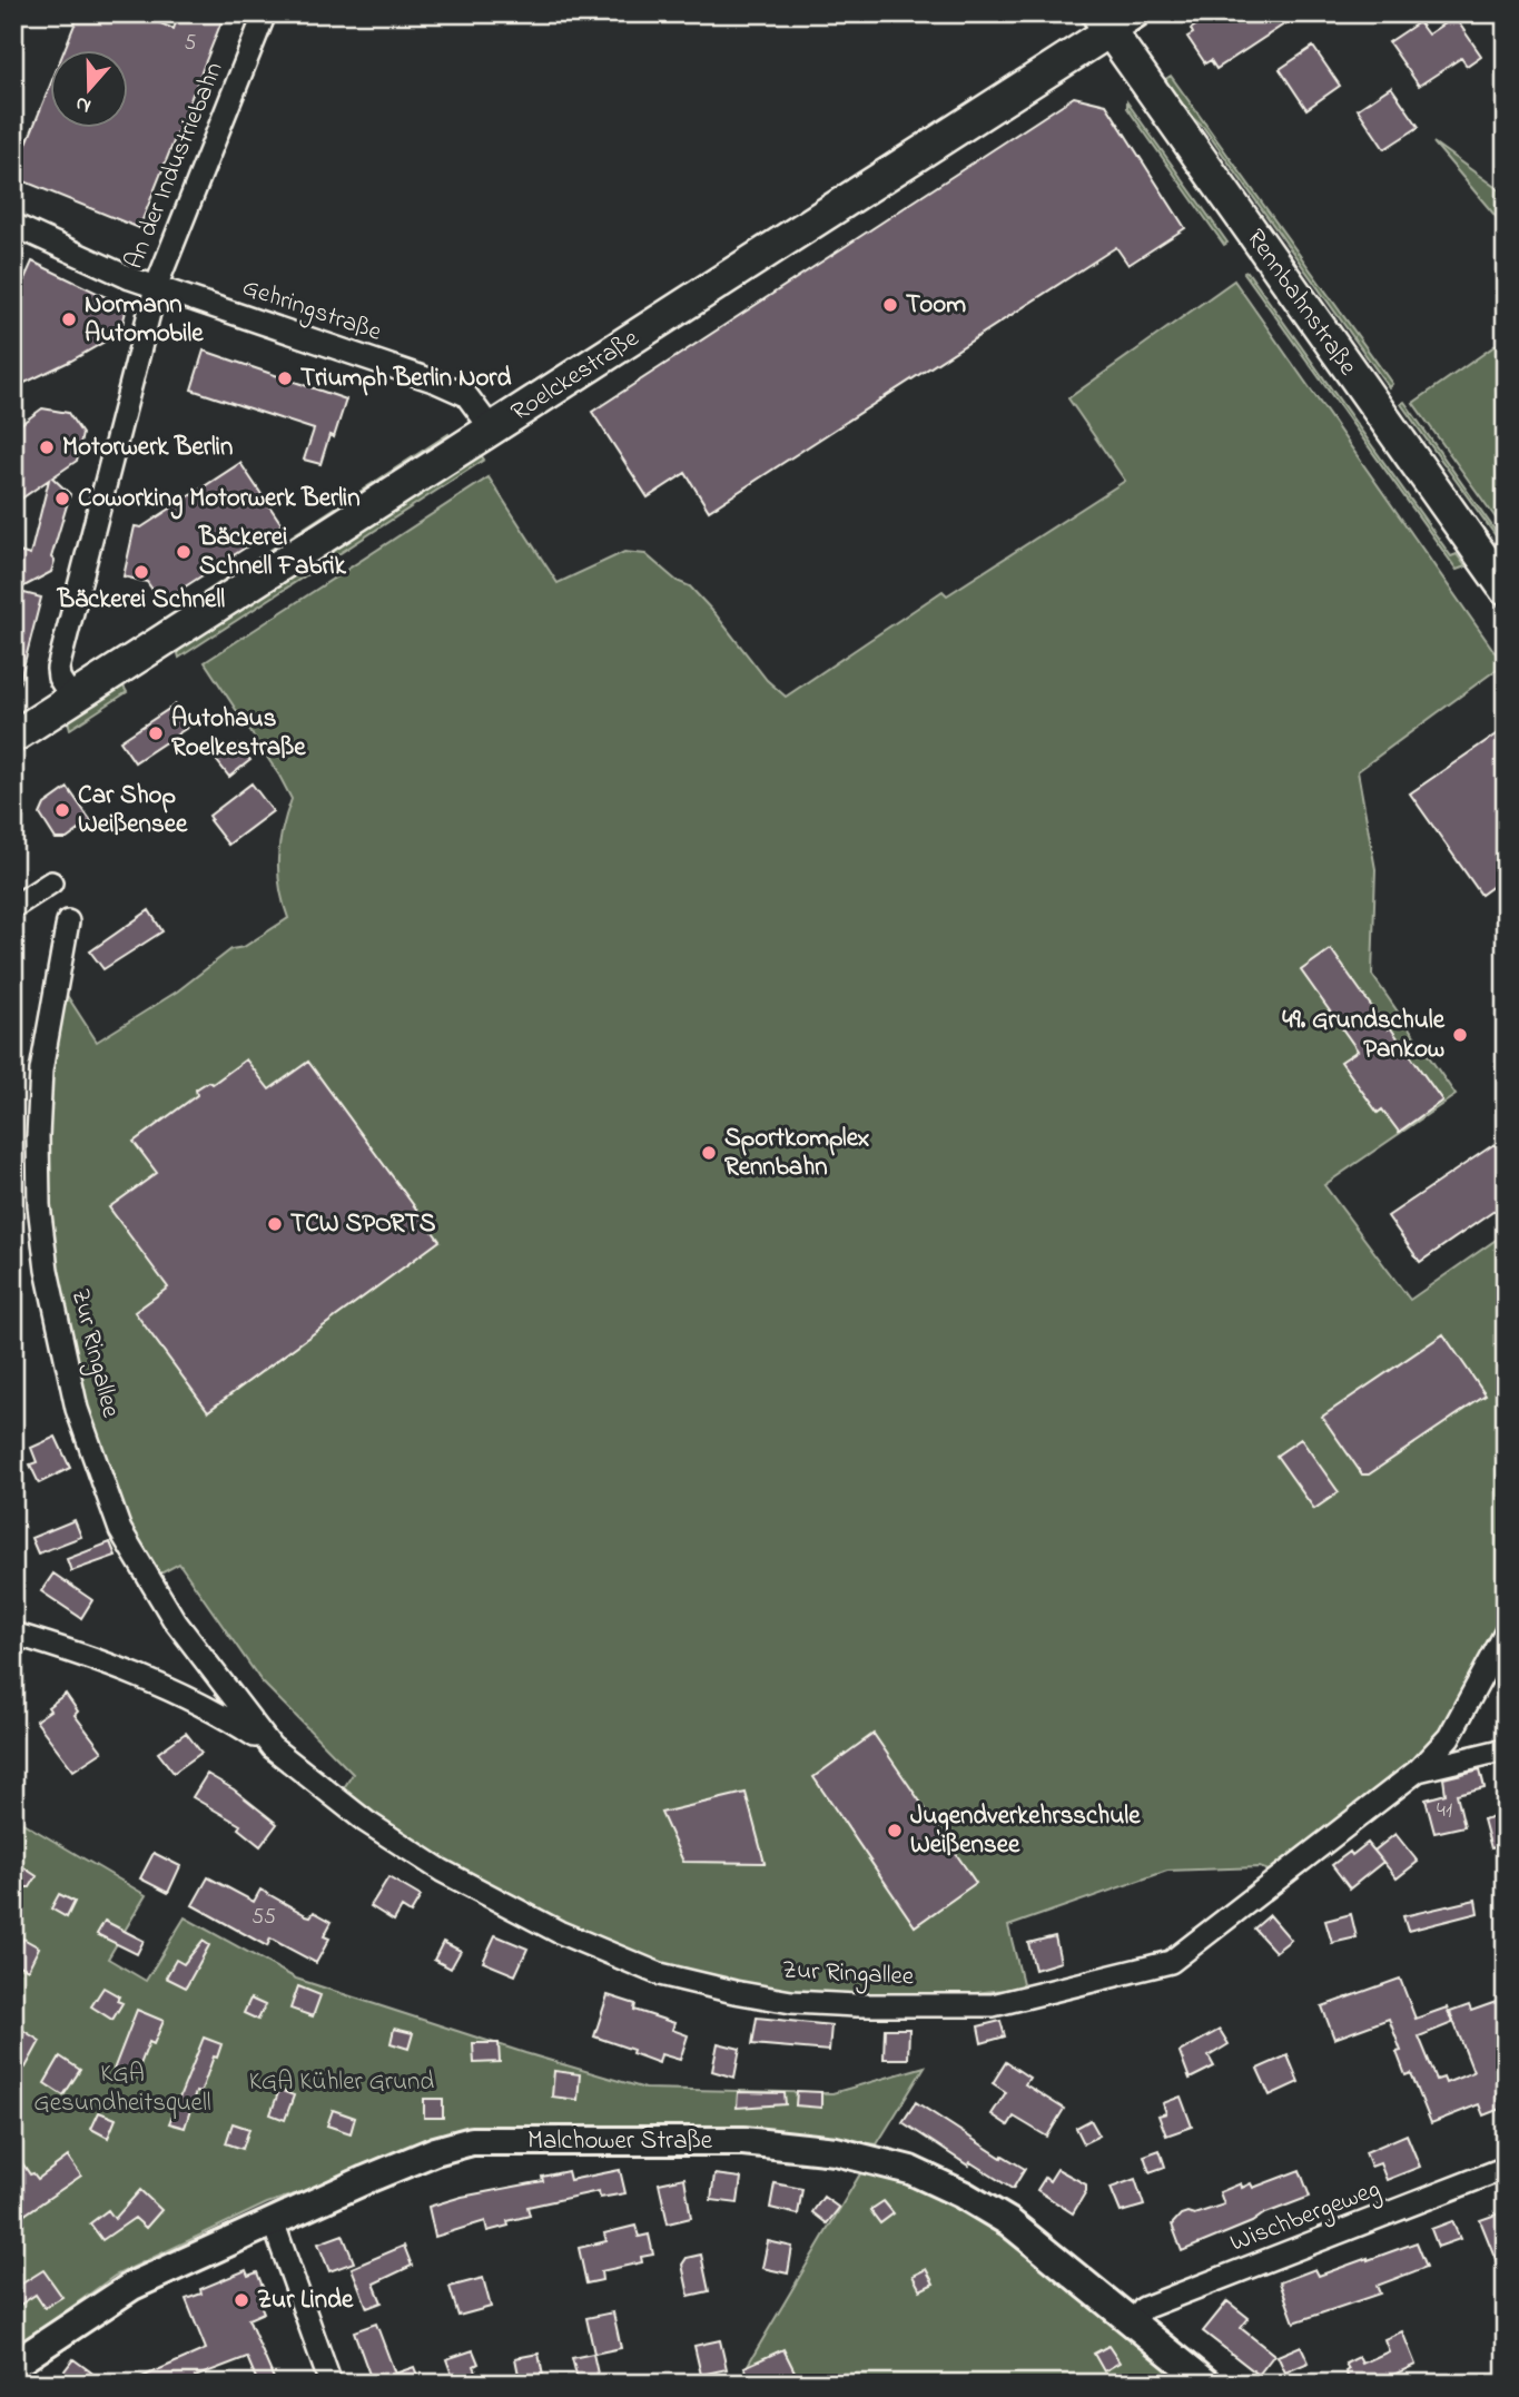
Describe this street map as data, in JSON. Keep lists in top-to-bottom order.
{
  "streets": {
    "main road": ["Rennbahnstraße", "Roelckestraße"],
    "street": [
      "An der Industriebahn",
      "Gehringstraße",
      "Zur Ringallee",
      "Malchower Straße",
      "Wischbergeweg"
    ]
  },
  "crossings": [
    ["An der Industriebahn", "Gehringstraße"],
    ["An der Industriebahn", "Roelckestraße"],
    ["Rennbahnstraße", "Roelckestraße"],
    ["Gehringstraße", "Roelckestraße"],
    ["Malchower Straße", "Wischbergeweg"]
  ],
  "parks": ["KGA Gesundheitsquell", "KGA Kühler Grund"],
  "places": [
    "Toom",
    "Normann Automobile",
    "Triumph Berlin Nord",
    "Motorwerk Berlin",
    "Coworking Motorwerk Berlin",
    "Bäckerei Schnell Fabrik",
    "Bäckerei Schnell",
    "Autohaus Roelkestraße",
    "Car Shop Weißensee",
    "49. Grundschule Pankow",
    "Sportkomplex Rennbahn",
    "TCW SPORTS",
    "Jugendverkehrsschule Weißensee",
    "Zur Linde"
  ],
  "house_numbers": ["5", "41", "55"],
  "north": "bottom"
}
